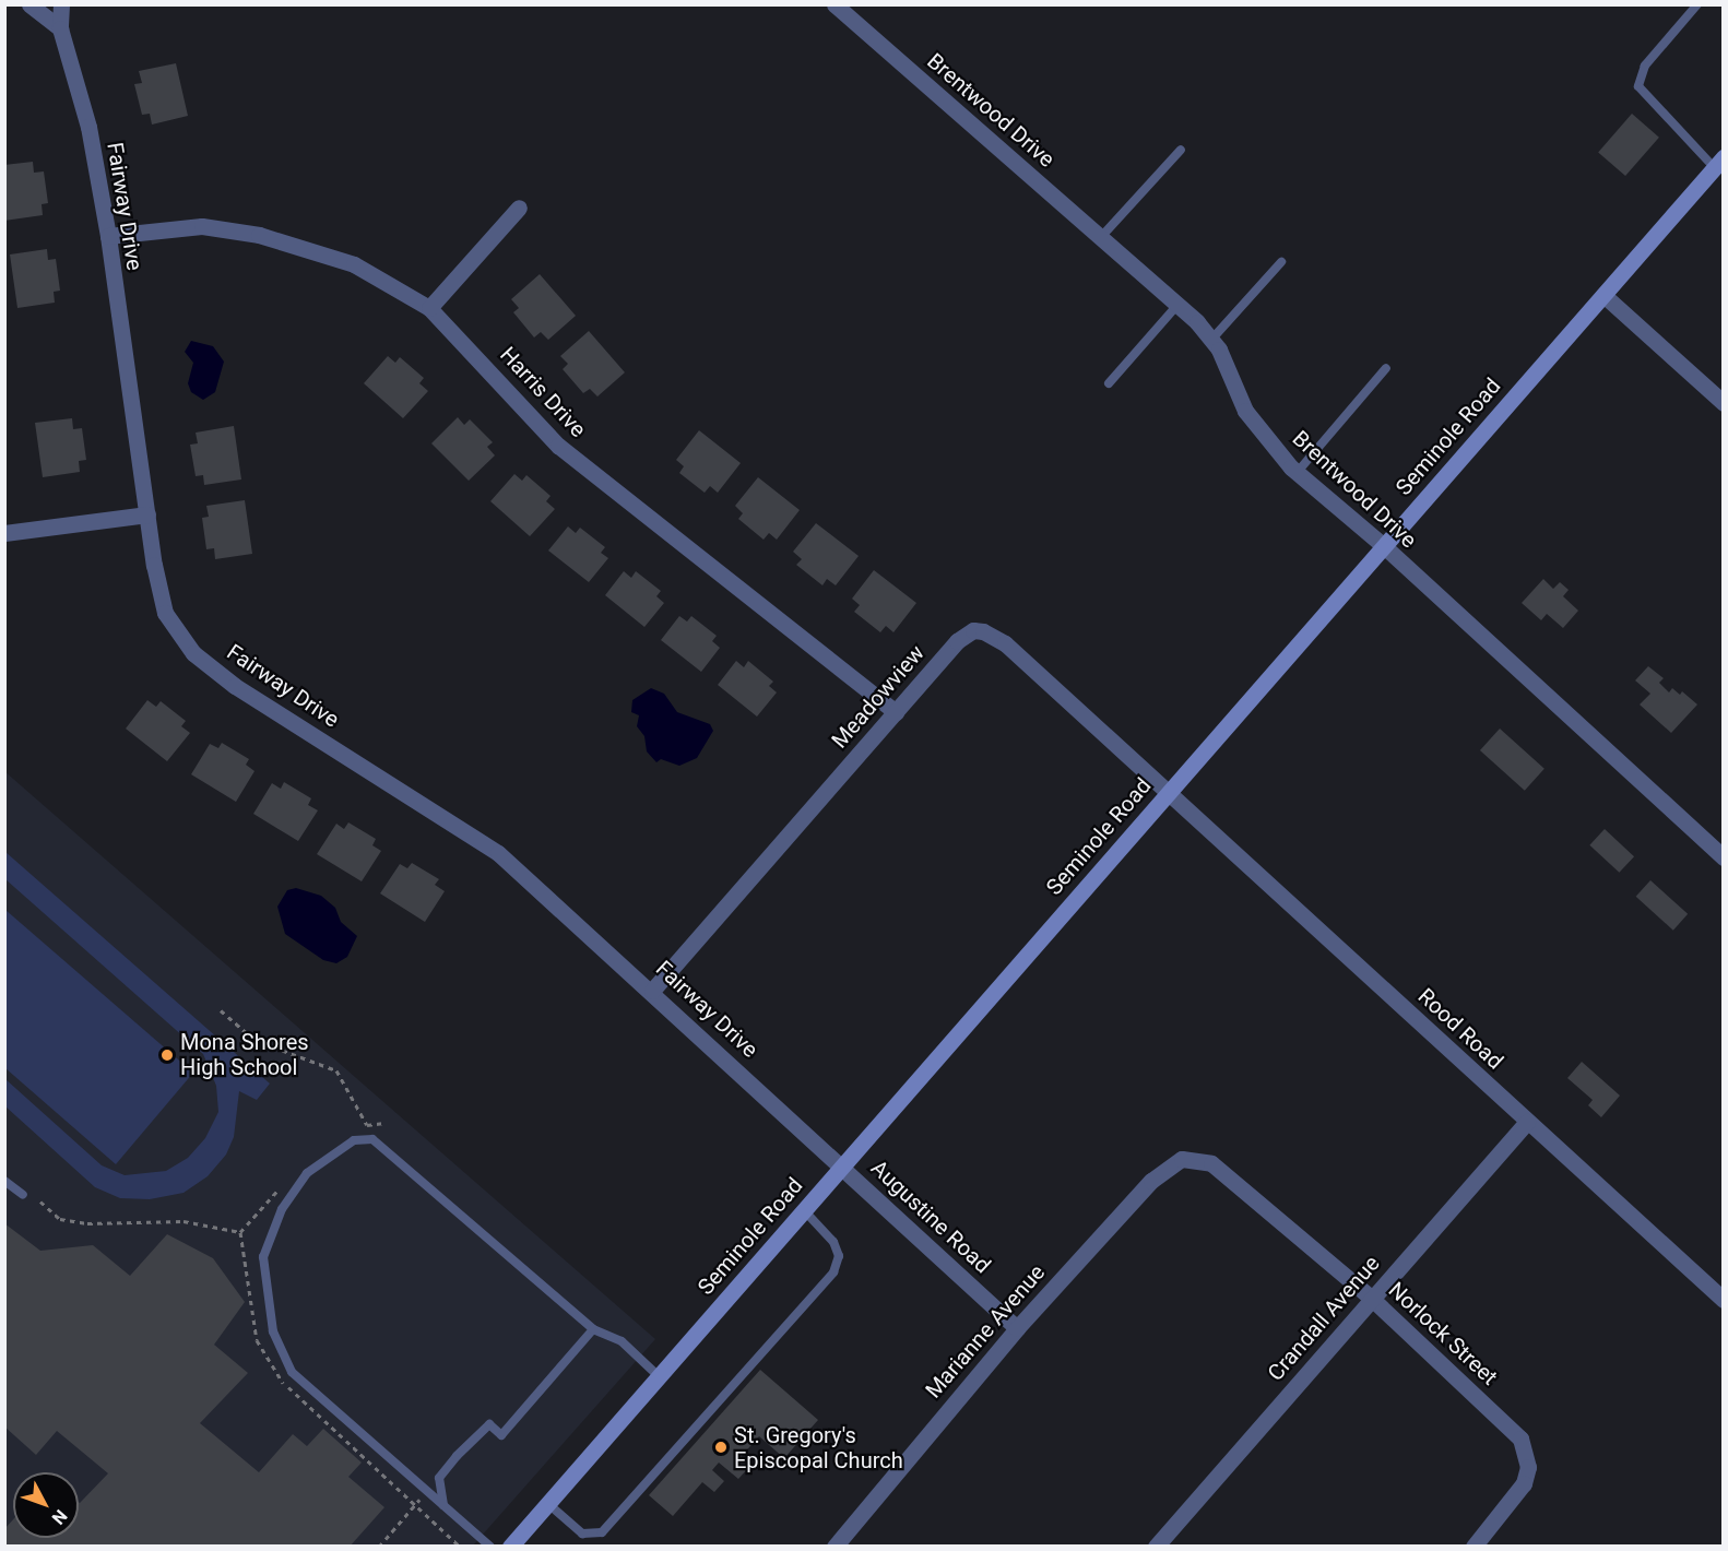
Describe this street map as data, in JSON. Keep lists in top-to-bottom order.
{
  "streets": {
    "street": [
      "Brentwood Drive",
      "Fairway Drive",
      "Harris Drive",
      "Seminole Road",
      "Meadowview",
      "Rood Road",
      "Augustine Road",
      "Crandall Avenue",
      "Marianne Avenue",
      "Norlock Street"
    ]
  },
  "crossings": [
    ["Brentwood Drive", "Seminole Road"],
    ["Fairway Drive", "Harris Drive"],
    ["Fairway Drive", "Seminole Road"],
    ["Fairway Drive", "Meadowview"],
    ["Fairway Drive", "Augustine Road"],
    ["Harris Drive", "Meadowview"],
    ["Seminole Road", "Meadowview"],
    ["Seminole Road", "Rood Road"],
    ["Seminole Road", "Augustine Road"],
    ["Meadowview", "Rood Road"],
    ["Rood Road", "Crandall Avenue"],
    ["Augustine Road", "Marianne Avenue"],
    ["Crandall Avenue", "Norlock Street"],
    ["Marianne Avenue", "Norlock Street"]
  ],
  "places": ["Mona Shores High School", "St. Gregory's Episcopal Church"],
  "north": "bottom right"
}
